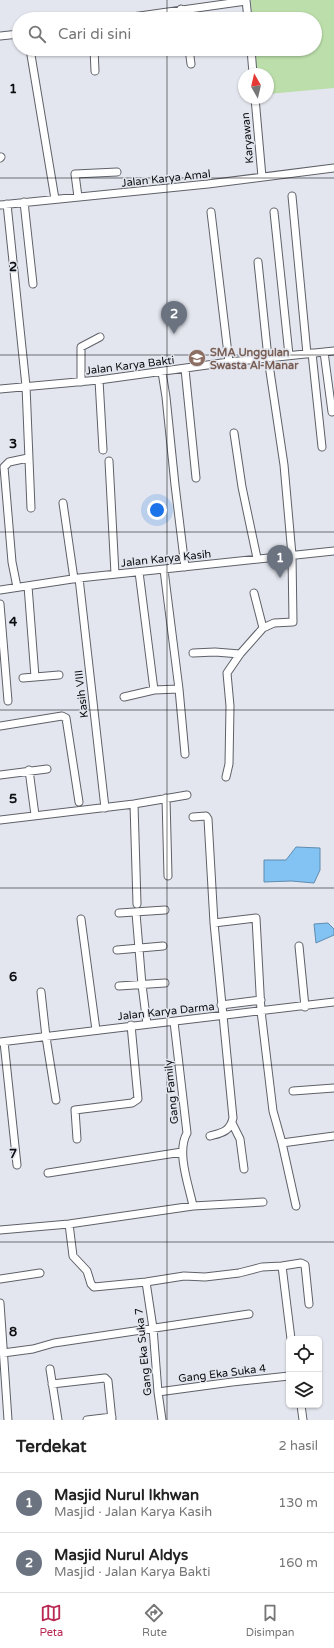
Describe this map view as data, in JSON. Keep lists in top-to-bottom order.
{
  "streets": {
    "street": [
      "Karyawan",
      "Jalan Karya Amal",
      "Jalan Karya Bakti",
      "Jalan Karya Kasih",
      "Kasih VIII",
      "Jalan Karya Darma",
      "Gang Family",
      "Gang Eka Suka 7",
      "Gang Eka Suka 4"
    ]
  },
  "crossings": [
    ["Karyawan", "Jalan Karya Amal"],
    ["Jalan Karya Kasih", "Kasih VIII"],
    ["Jalan Karya Darma", "Gang Family"],
    ["Gang Eka Suka 7", "Gang Eka Suka 4"]
  ],
  "places": {
    "school or university": ["SMA Unggulan Swasta Al-Manar"]
  },
  "north": "top",
  "page": {
    "search": "Cari di sini",
    "pins": ["2", "1"],
    "heading": ["Terdekat", "2 hasil"],
    "list": [
      {
        "mark": "1",
        "name": "Masjid Nurul Ikhwan",
        "note": "Masjid · Jalan Karya Kasih",
        "value": "130 m"
      },
      {
        "mark": "2",
        "name": "Masjid Nurul Aldys",
        "note": "Masjid · Jalan Karya Bakti",
        "value": "160 m"
      }
    ],
    "nav": ["Peta", "Rute", "Disimpan"]
  },
  "grid": {
    "rows": [
      "1",
      "2",
      "3",
      "4",
      "5",
      "6",
      "7",
      "8"
    ]
  }
}
